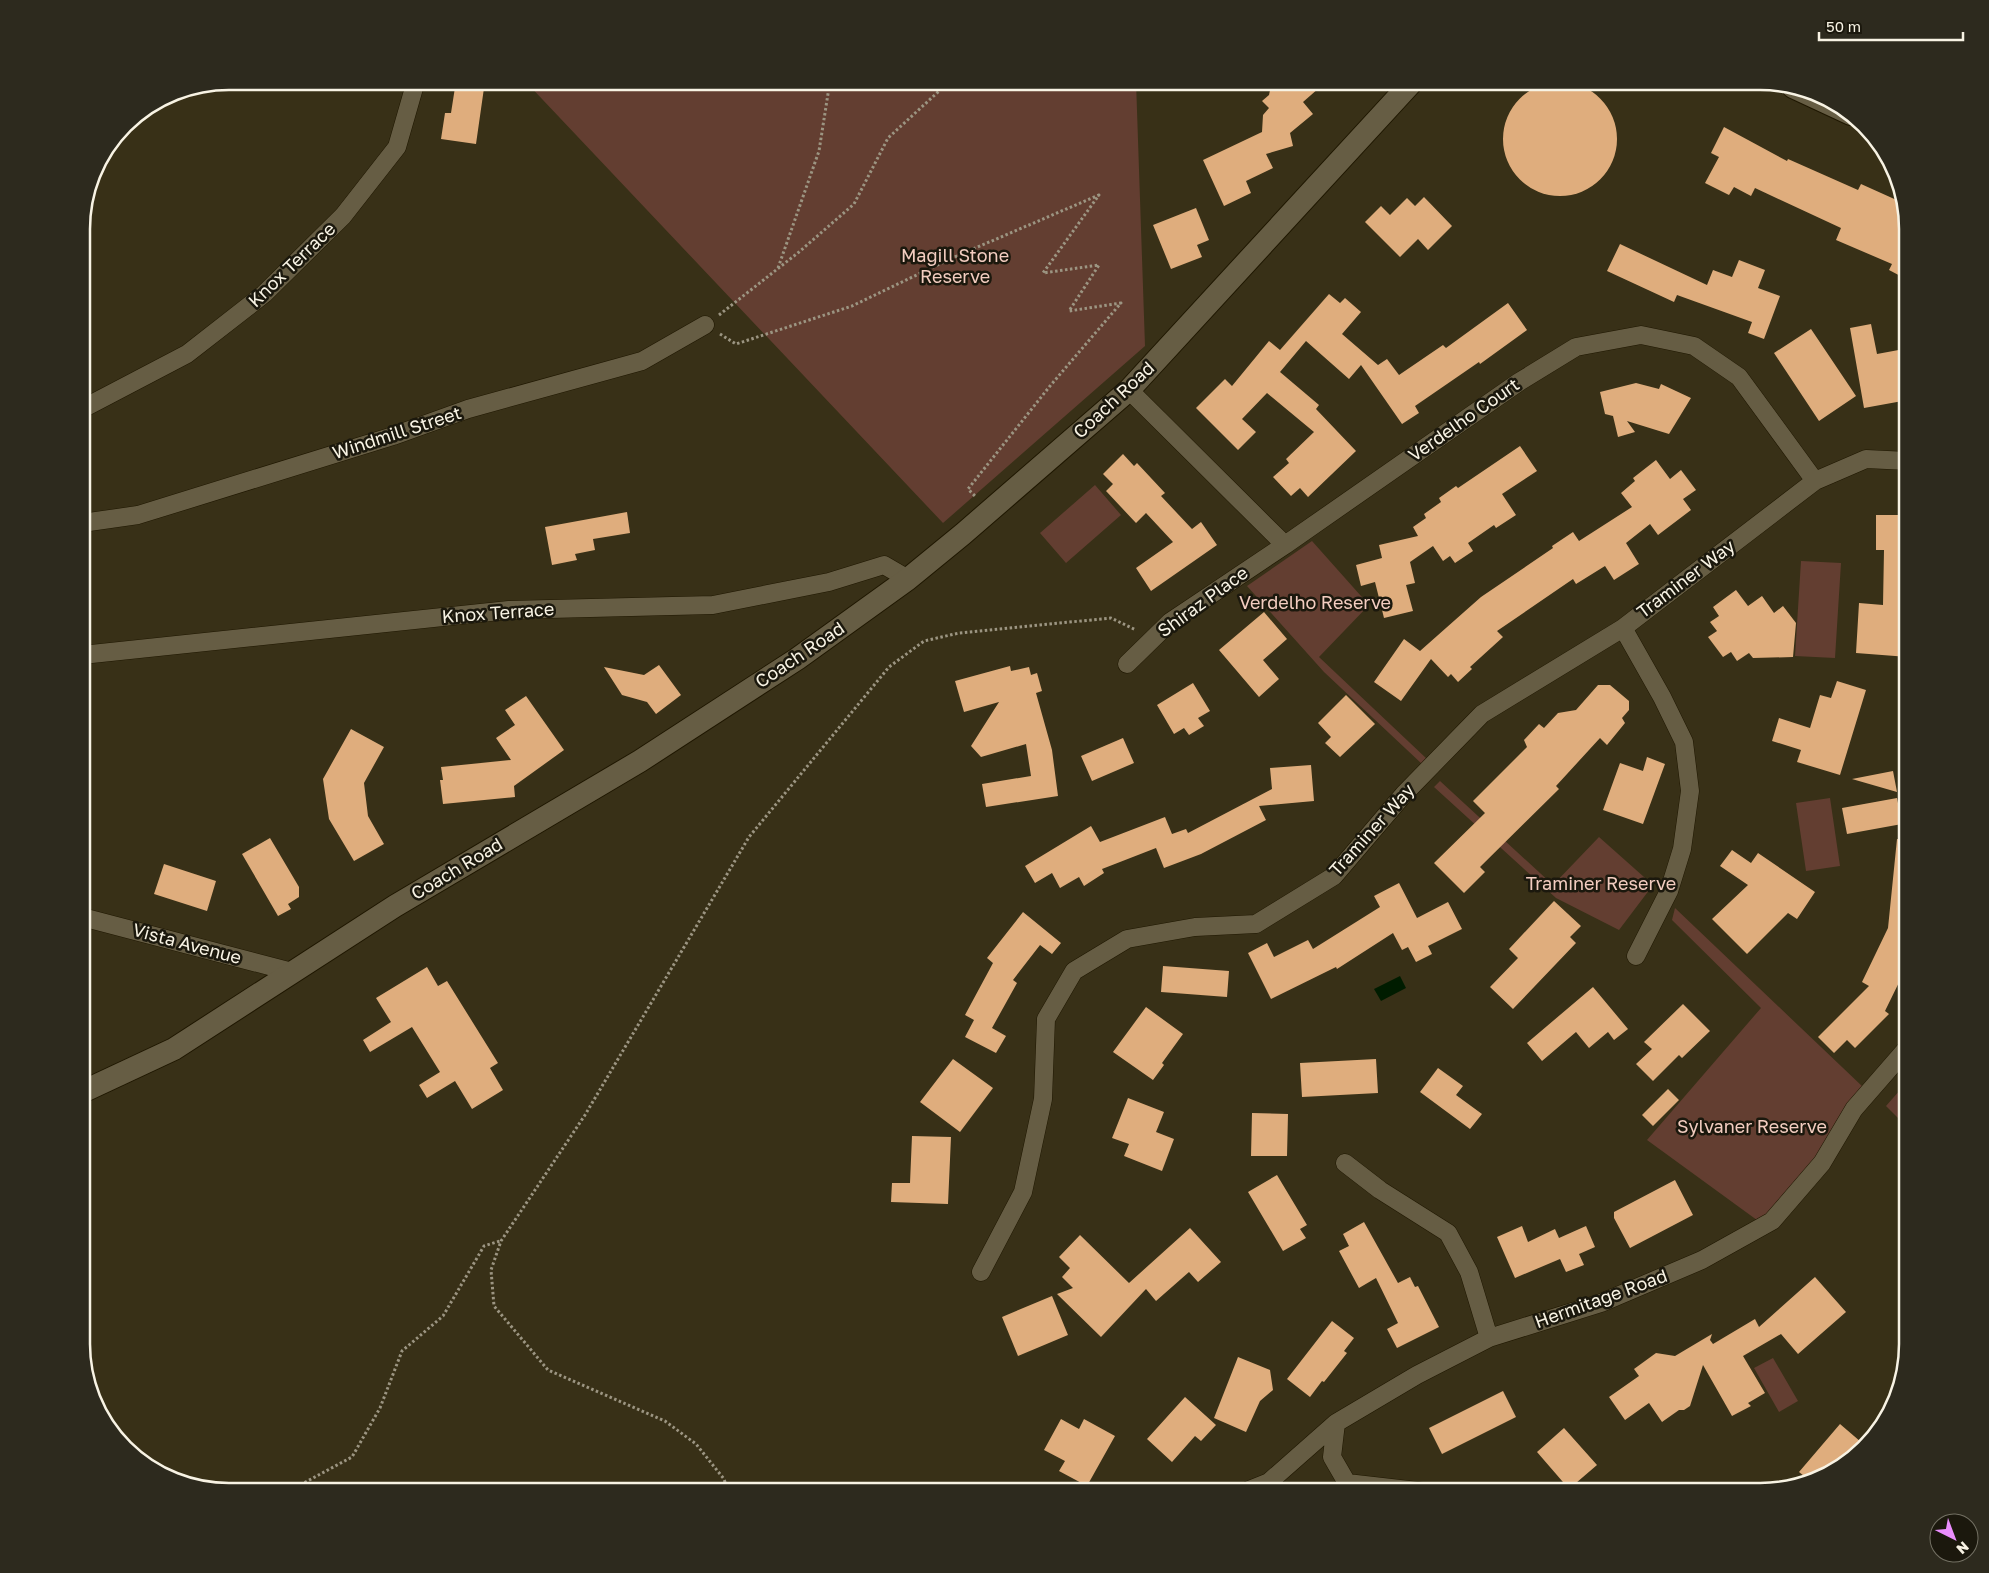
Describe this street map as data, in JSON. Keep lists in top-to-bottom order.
{
  "streets": {
    "street": [
      "Knox Terrace",
      "Coach Road",
      "Verdelho Court",
      "Windmill Street",
      "Traminer Way",
      "Shiraz Place",
      "Vista Avenue",
      "Hermitage Road"
    ]
  },
  "crossings": [
    ["Knox Terrace", "Coach Road"],
    ["Coach Road", "Vista Avenue"],
    ["Verdelho Court", "Traminer Way"],
    ["Verdelho Court", "Shiraz Place"]
  ],
  "parks": [
    "Magill Stone Reserve",
    "Verdelho Reserve",
    "Traminer Reserve",
    "Sylvaner Reserve"
  ],
  "scale_bar": "50 m",
  "north": "bottom right"
}
